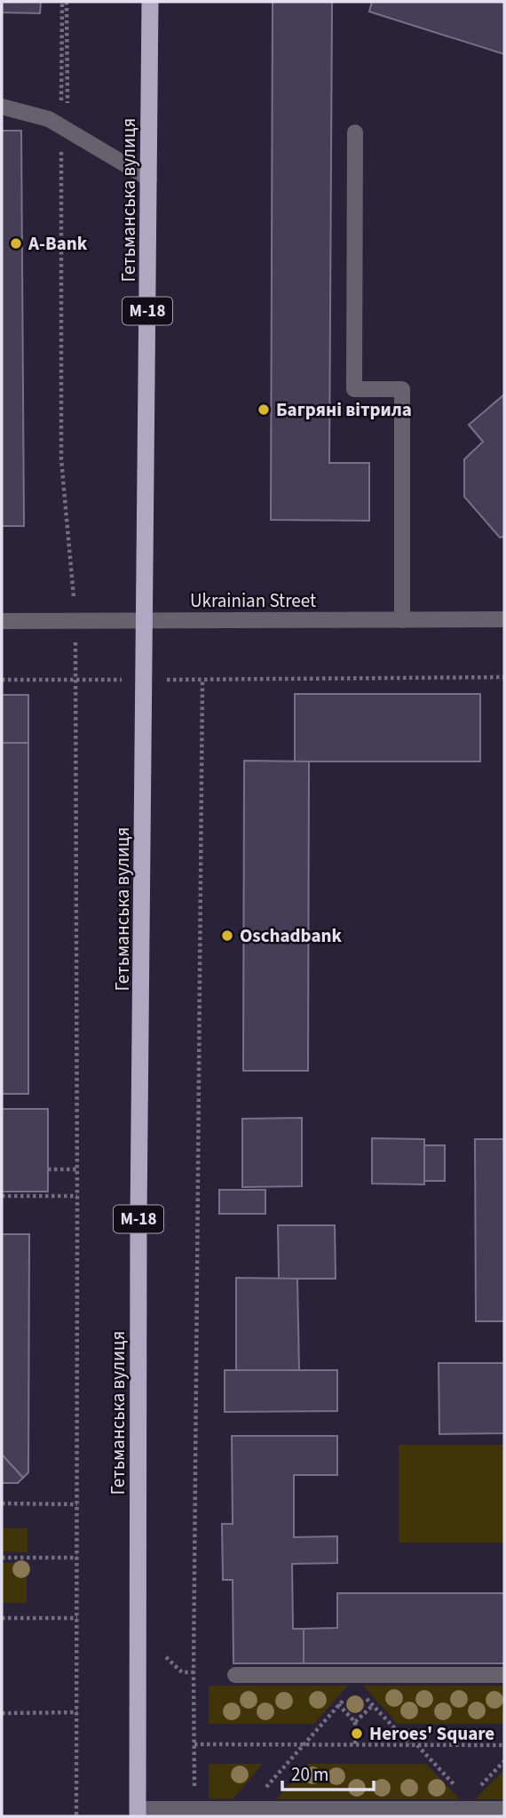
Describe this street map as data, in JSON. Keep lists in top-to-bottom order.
{
  "streets": {
    "highway": ["Гетьманська вулиця", "М-18"],
    "street": ["Ukrainian Street"]
  },
  "crossings": [
    ["Гетьманська вулиця", "Ukrainian Street"]
  ],
  "places": [
    "A-Bank",
    "Багряні вітрила",
    "Oschadbank",
    "Heroes' Square"
  ],
  "scale_bar": "20 m"
}
